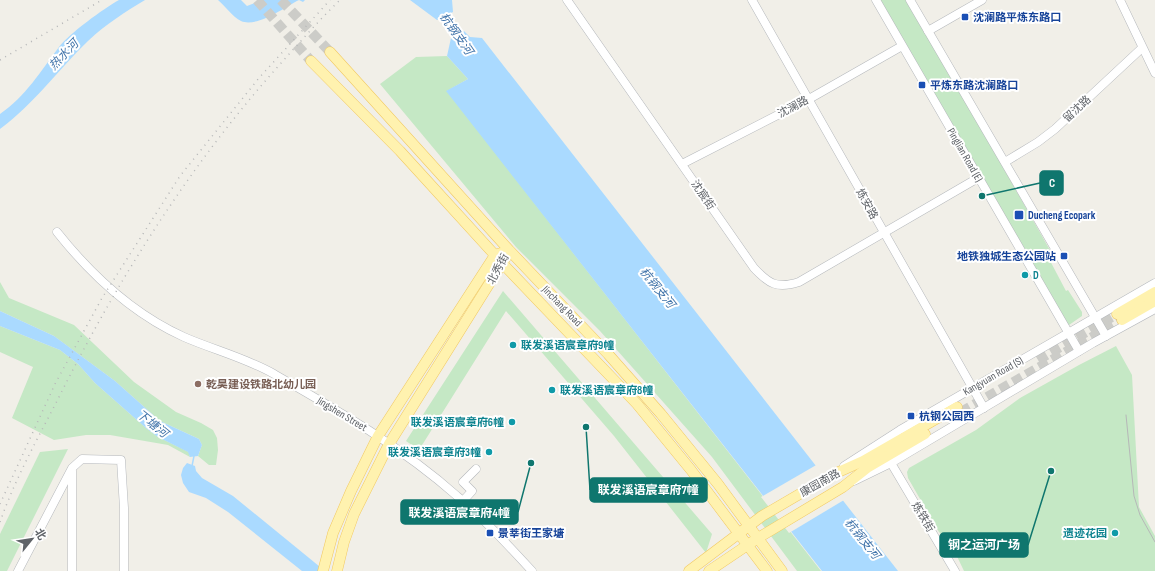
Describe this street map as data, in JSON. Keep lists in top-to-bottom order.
{
  "streets": {
    "main road": ["北秀街", "Jinchang Road", "康园南路"],
    "street": [
      "沈澜路",
      "留沈路",
      "Pinglian Road (E)",
      "沈宸街",
      "炼安路",
      "Kangyuan Road (S)",
      "Jingshen Street",
      "炼铁街"
    ]
  },
  "crossings": [
    ["沈澜路", "Pinglian Road (E)"],
    ["沈澜路", "沈宸街"],
    ["沈澜路", "炼安路"],
    ["Pinglian Road (E)", "Kangyuan Road (S)"],
    ["沈宸街", "炼安路"],
    ["炼安路", "Kangyuan Road (S)"],
    ["北秀街", "Jinchang Road"],
    ["北秀街", "Jingshen Street"],
    ["Jinchang Road", "康园南路"],
    ["Kangyuan Road (S)", "康园南路"],
    ["Kangyuan Road (S)", "炼铁街"]
  ],
  "water": ["杭钢支河", "热水河", "下塘河"],
  "places": {
    "transit": [
      "沈澜路平炼东路口",
      "平炼东路沈澜路口",
      "Ducheng Ecopark",
      "地铁独城生态公园站",
      "杭钢公园西",
      "景莘街王家塘"
    ],
    "other": [
      "C",
      "D",
      "联发溪语宸章府9幢",
      "乾昊建设铁路北幼儿园",
      "联发溪语宸章府8幢",
      "联发溪语宸章府6幢",
      "联发溪语宸章府7幢",
      "联发溪语宸章府3幢",
      "联发溪语宸章府4幢",
      "钢之运河广场",
      "遗迹花园"
    ]
  },
  "north": "top right"
}
